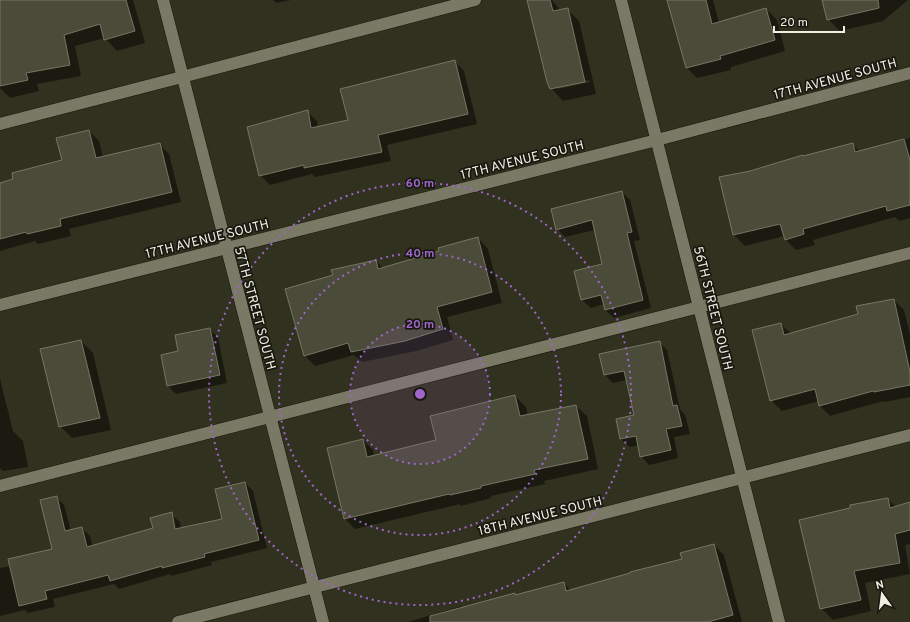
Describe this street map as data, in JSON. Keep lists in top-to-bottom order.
{
  "streets": {
    "street": [
      "17TH AVENUE SOUTH",
      "57TH STREET SOUTH",
      "56TH STREET SOUTH",
      "18TH AVENUE SOUTH"
    ]
  },
  "crossings": [
    ["17TH AVENUE SOUTH", "57TH STREET SOUTH"],
    ["17TH AVENUE SOUTH", "56TH STREET SOUTH"],
    ["57TH STREET SOUTH", "18TH AVENUE SOUTH"],
    ["56TH STREET SOUTH", "18TH AVENUE SOUTH"]
  ],
  "scale_bar": "20 m",
  "north": "top",
  "rings": ["60 m", "40 m", "20 m"]
}
